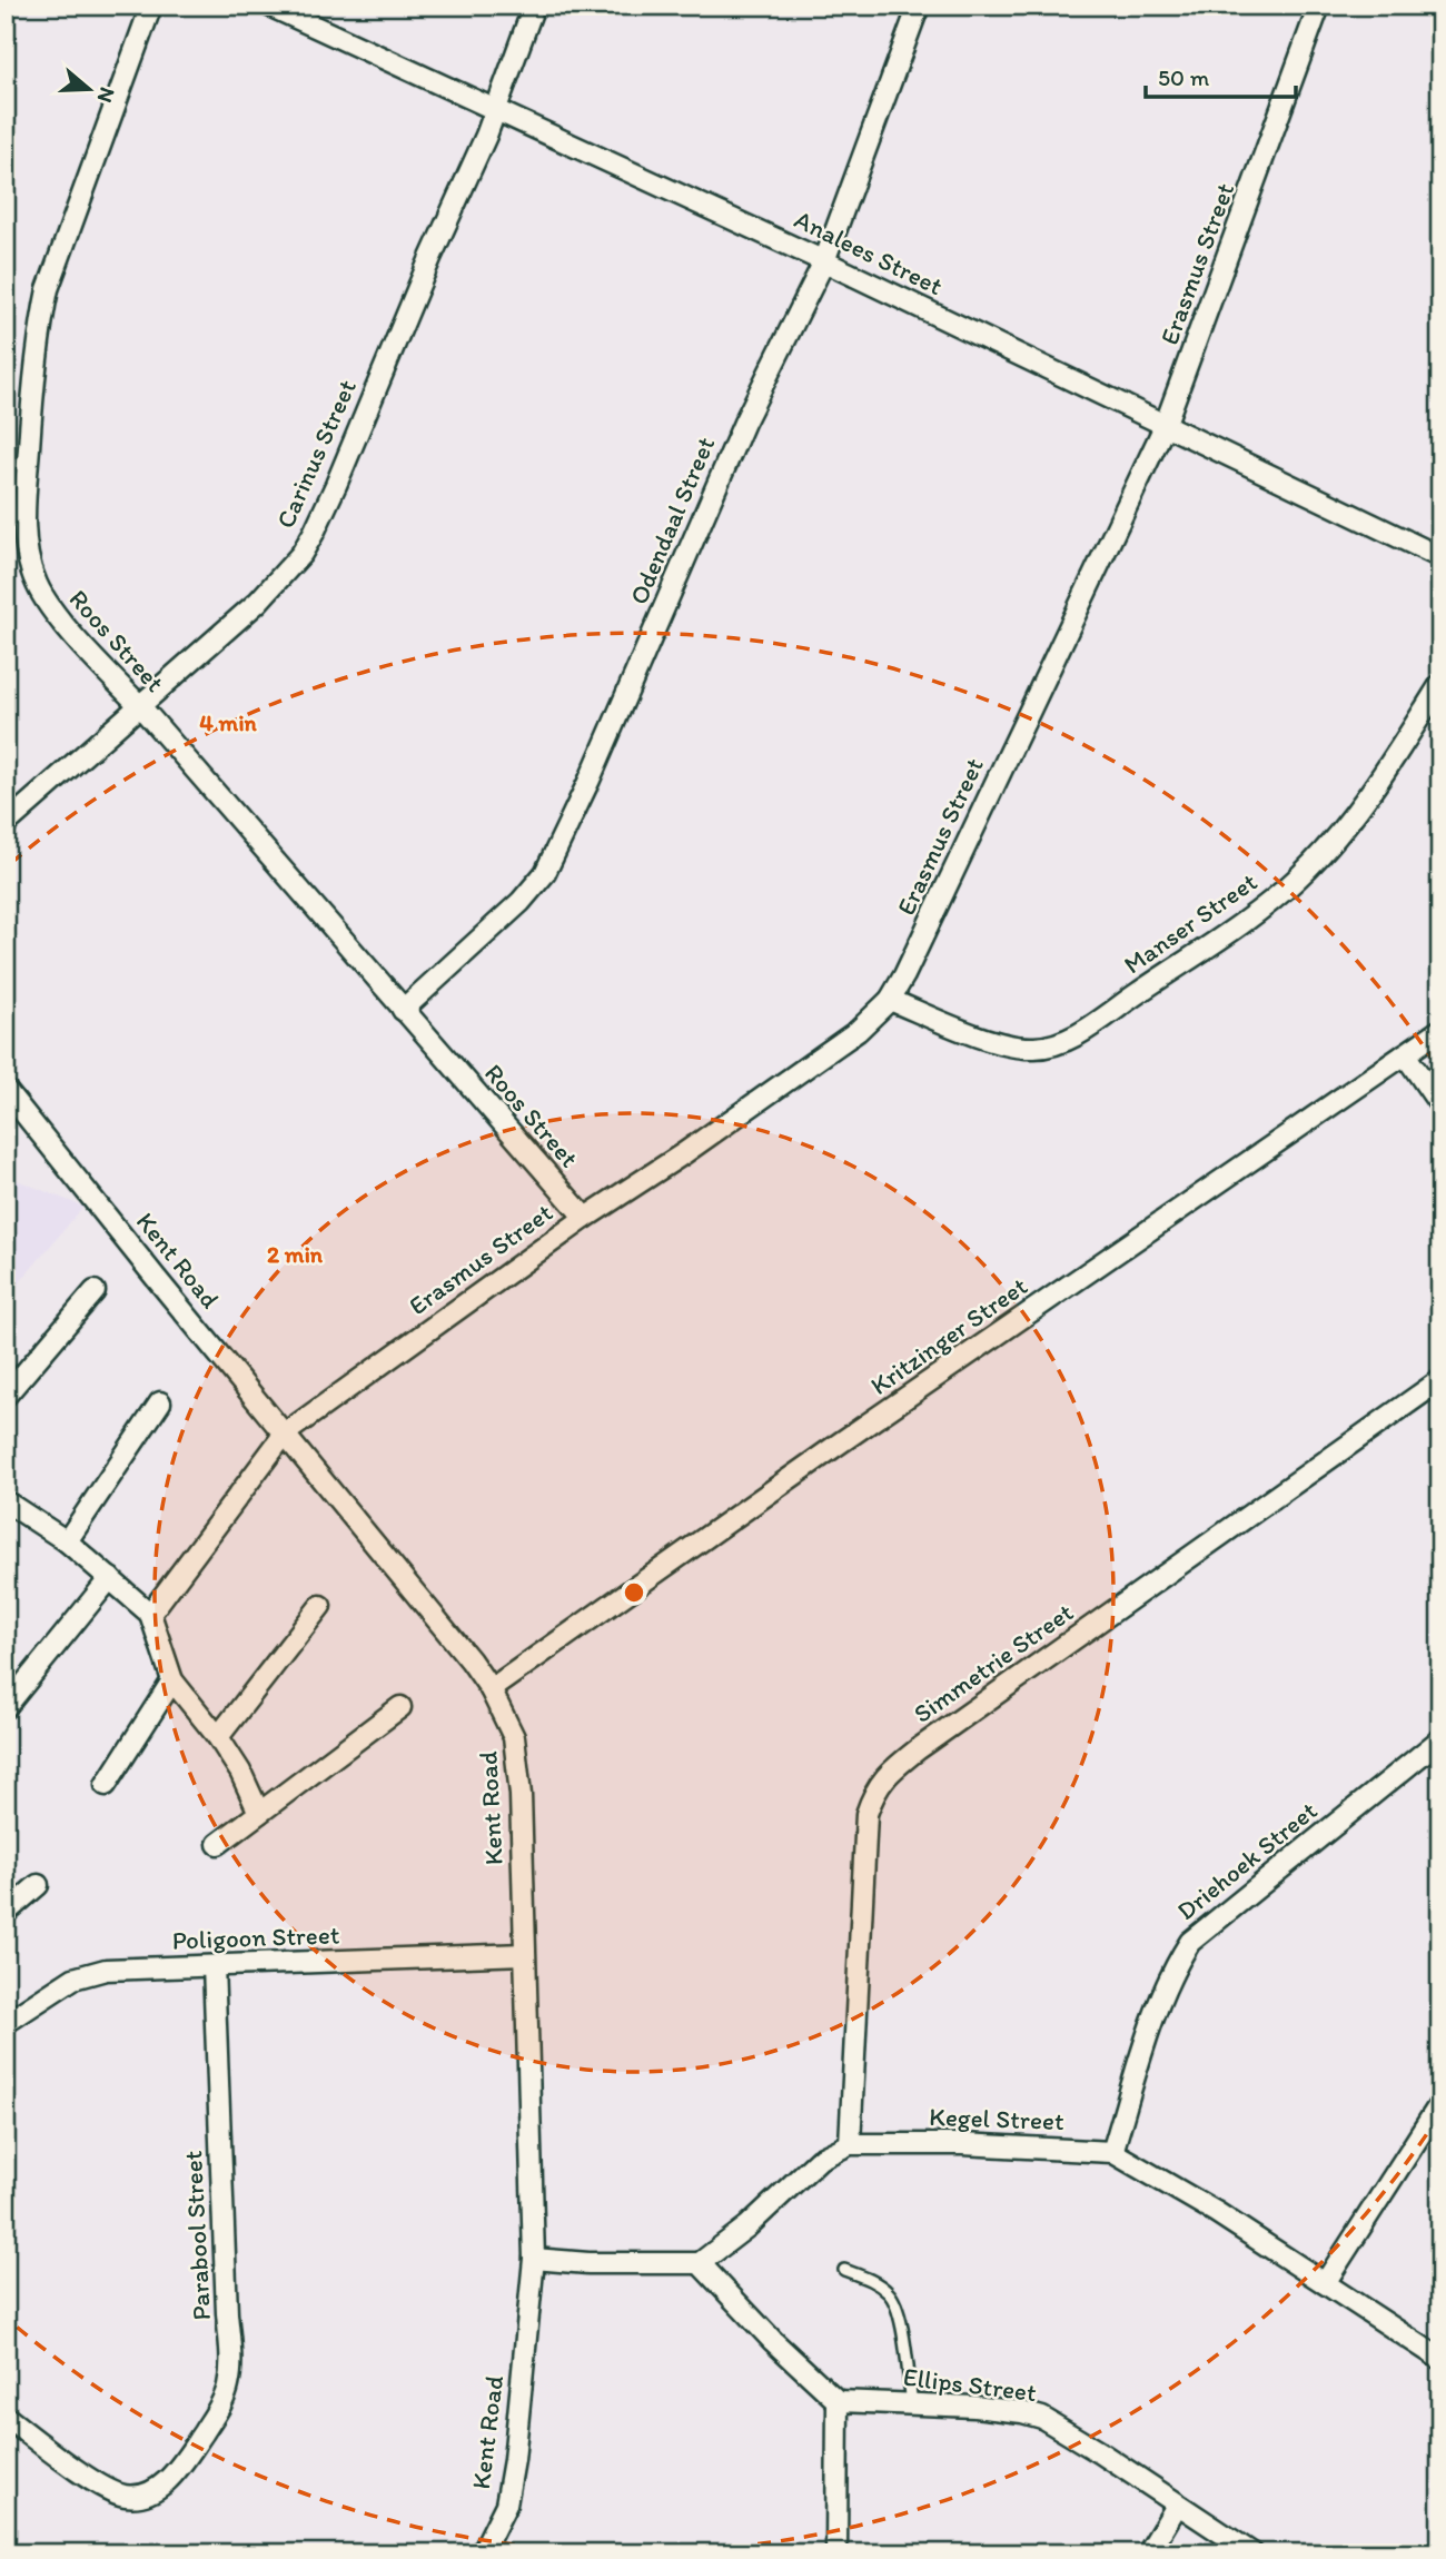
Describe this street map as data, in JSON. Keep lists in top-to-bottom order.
{
  "streets": {
    "street": [
      "Analees Street",
      "Erasmus Street",
      "Carinus Street",
      "Odendaal Street",
      "Roos Street",
      "Manser Street",
      "Kent Road",
      "Kritzinger Street",
      "Simmetrie Street",
      "Driehoek Street",
      "Poligoon Street",
      "Kegel Street",
      "Parabool Street",
      "Ellips Street"
    ]
  },
  "crossings": [
    ["Analees Street", "Erasmus Street"],
    ["Analees Street", "Carinus Street"],
    ["Analees Street", "Odendaal Street"],
    ["Erasmus Street", "Roos Street"],
    ["Erasmus Street", "Manser Street"],
    ["Erasmus Street", "Kent Road"],
    ["Carinus Street", "Roos Street"],
    ["Odendaal Street", "Roos Street"],
    ["Kent Road", "Kritzinger Street"],
    ["Kent Road", "Poligoon Street"],
    ["Simmetrie Street", "Kegel Street"],
    ["Driehoek Street", "Kegel Street"],
    ["Poligoon Street", "Parabool Street"]
  ],
  "scale_bar": "50 m",
  "north": "right",
  "rings": ["4 min", "2 min"]
}
